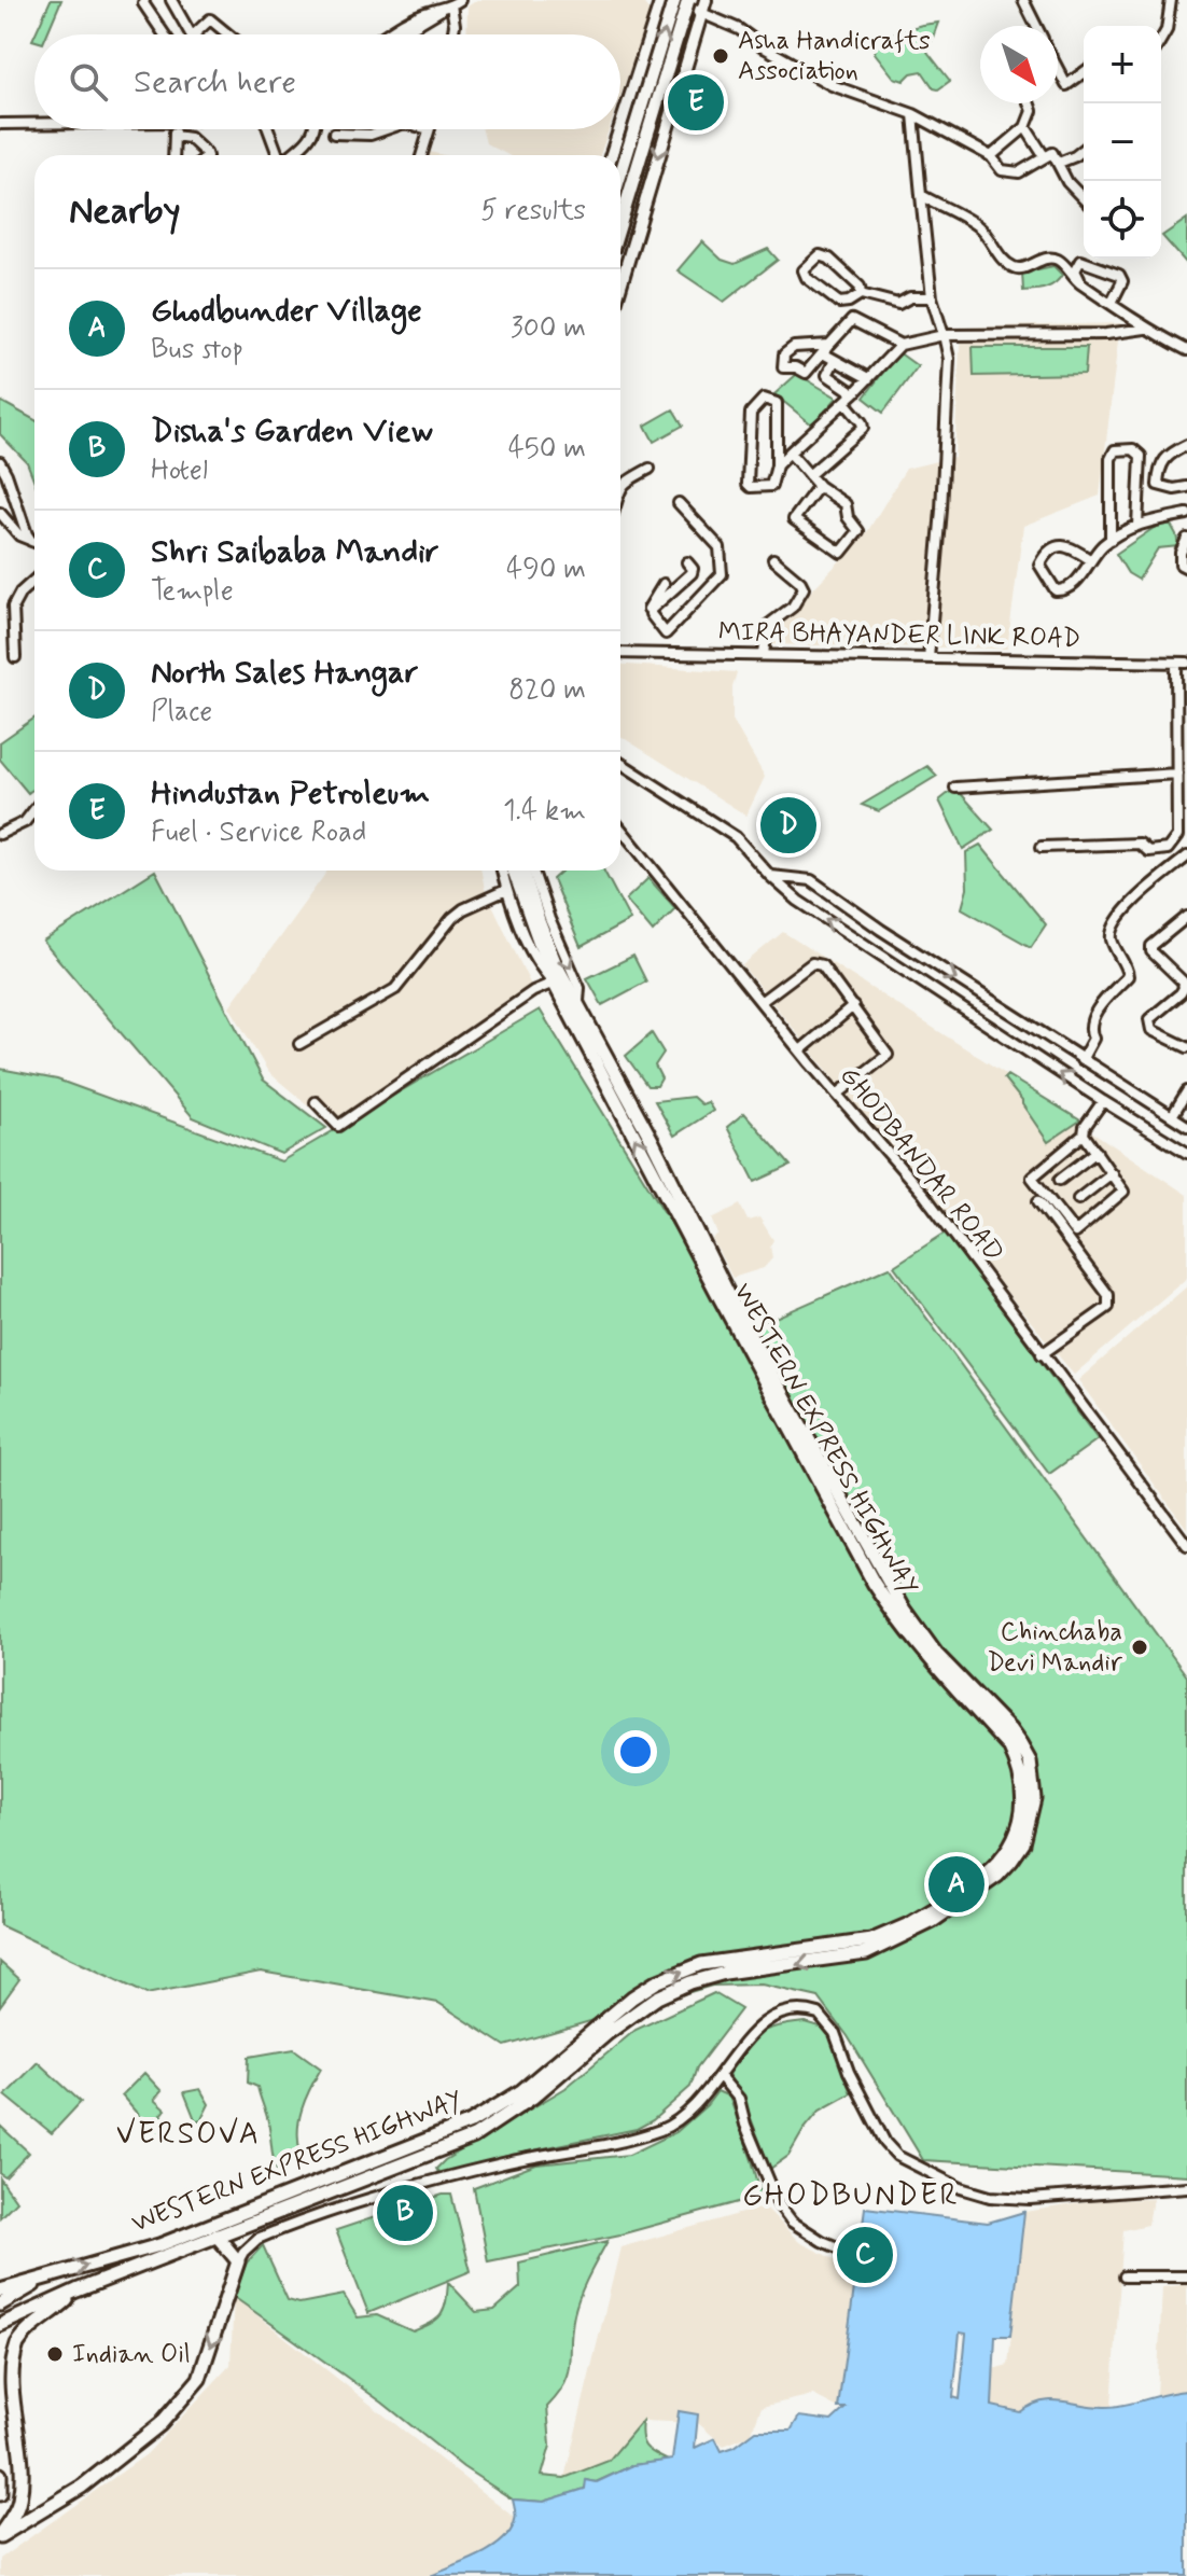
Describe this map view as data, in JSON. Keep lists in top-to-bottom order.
{
  "streets": {
    "highway": ["WESTERN EXPRESS HIGHWAY"],
    "street": ["MIRA BHAYANDER LINK ROAD", "GHODBANDAR ROAD"]
  },
  "districts": ["VERSOVA", "GHODBUNDER"],
  "places": ["Asha Handicrafts Association", "Chinchaba Devi Mandir", "Indian Oil"],
  "north": "bottom right",
  "page": {
    "map_buttons": ["+", "−"],
    "search": "Search here",
    "pins": [
      "E",
      "D",
      "A",
      "B",
      "C"
    ],
    "heading": ["Nearby", "5 results"],
    "list": [
      {
        "mark": "A",
        "name": "Ghodbunder Village",
        "note": "Bus stop",
        "value": "300 m"
      },
      {
        "mark": "B",
        "name": "Disha's Garden View",
        "note": "Hotel",
        "value": "450 m"
      },
      {
        "mark": "C",
        "name": "Shri Saibaba Mandir",
        "note": "Temple",
        "value": "490 m"
      },
      {
        "mark": "D",
        "name": "North Sales Hangar",
        "note": "Place",
        "value": "820 m"
      },
      {
        "mark": "E",
        "name": "Hindustan Petroleum",
        "note": "Fuel · Service Road",
        "value": "1.4 km"
      }
    ]
  }
}
